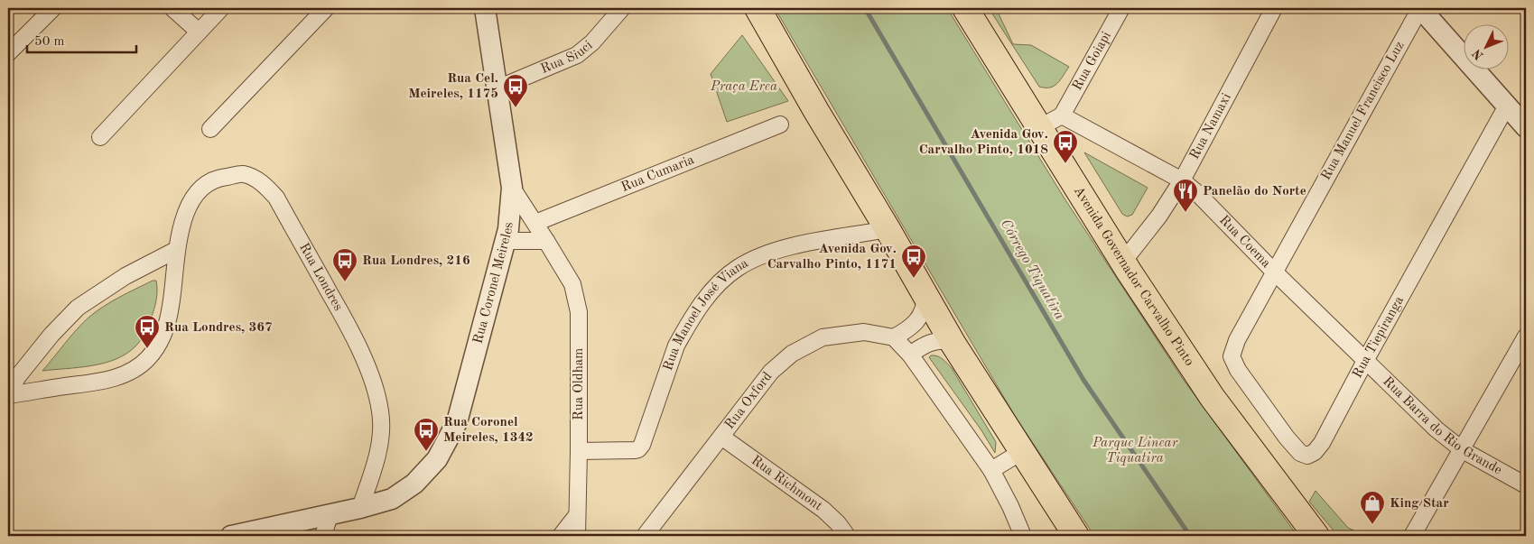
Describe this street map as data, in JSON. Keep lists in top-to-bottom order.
{
  "streets": {
    "main road": ["Avenida Governador Carvalho Pinto"],
    "street": [
      "Rua Siuci",
      "Rua Goiapi",
      "Rua Manuel Francisco Luz",
      "Rua Namaxi",
      "Rua Cumaria",
      "Rua Coema",
      "Rua Londres",
      "Rua Coronel Meireles",
      "Rua Manoel José Viana",
      "Rua Tiepiranga",
      "Rua Oldham",
      "Rua Oxford",
      "Rua Barra do Rio Grande",
      "Rua Richmont"
    ]
  },
  "crossings": [
    ["Rua Siuci", "Rua Coronel Meireles"],
    ["Rua Goiapi", "Rua Coema"],
    ["Rua Manuel Francisco Luz", "Rua Coema"],
    ["Rua Manuel Francisco Luz", "Rua Tiepiranga"],
    ["Rua Namaxi", "Rua Coema"],
    ["Rua Namaxi", "Avenida Governador Carvalho Pinto"],
    ["Rua Cumaria", "Rua Oldham"],
    ["Rua Coema", "Rua Tiepiranga"],
    ["Rua Coema", "Rua Barra do Rio Grande"],
    ["Rua Londres", "Rua Coronel Meireles"],
    ["Rua Coronel Meireles", "Rua Oldham"],
    ["Rua Manoel José Viana", "Rua Oldham"],
    ["Rua Tiepiranga", "Rua Barra do Rio Grande"],
    ["Rua Oxford", "Rua Richmont"]
  ],
  "water": ["Córrego Tiquatira"],
  "parks": ["Praça Erea", "Parque Linear Tiquatira"],
  "places": {
    "bus stop": [
      "Rua Cel. Meireles, 1175",
      "Avenida Gov. Carvalho Pinto, 1018",
      "Avenida Gov. Carvalho Pinto, 1171",
      "Rua Londres, 216",
      "Rua Londres, 367",
      "Rua Coronel Meireles, 1342"
    ],
    "restaurant": ["Panelão do Norte"],
    "shop": ["King Star"]
  },
  "scale_bar": "50 m",
  "north": "bottom left"
}
